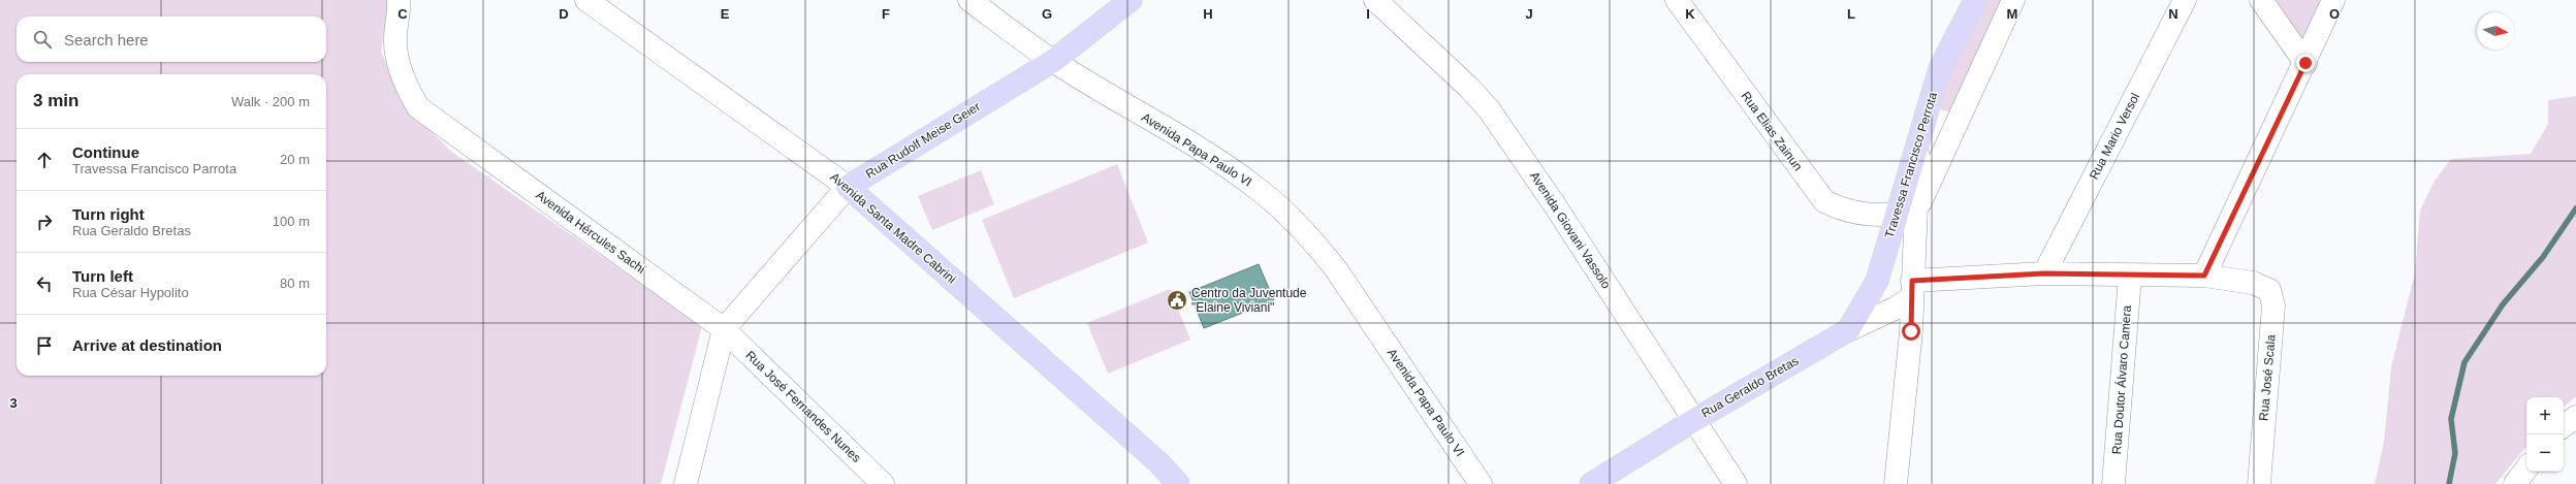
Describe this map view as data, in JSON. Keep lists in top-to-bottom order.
{
  "streets": {
    "main road": [
      "Rua Rudolf Meise Geier",
      "Travessa Francisco Perrota",
      "Avenida Santa Madre Cabrini",
      "Rua Geraldo Bretas"
    ],
    "street": [
      "Rua Elias Zainun",
      "Rua Mario Versol",
      "Avenida Papa Paulo VI",
      "Avenida Giovani Vassolo",
      "Avenida Hércules Sachi",
      "Rua José Scala",
      "Rua Doutor Álvaro Camera",
      "Rua José Fernandes Nunes"
    ]
  },
  "crossings": [
    ["Rua Elias Zainun", "Travessa Francisco Perrota"],
    ["Rua Mario Versol", "Rua Geraldo Bretas"],
    ["Rua Rudolf Meise Geier", "Avenida Papa Paulo VI"],
    ["Rua Rudolf Meise Geier", "Avenida Santa Madre Cabrini"],
    ["Rua Rudolf Meise Geier", "Avenida Hércules Sachi"],
    ["Rua Rudolf Meise Geier", "Rua José Fernandes Nunes"],
    ["Travessa Francisco Perrota", "Rua Geraldo Bretas"],
    ["Avenida Giovani Vassolo", "Rua Geraldo Bretas"],
    ["Avenida Hércules Sachi", "Rua José Fernandes Nunes"],
    ["Rua José Scala", "Rua Geraldo Bretas"],
    ["Rua Doutor Álvaro Camera", "Rua Geraldo Bretas"]
  ],
  "places": {
    "public building": ["Centro da Juventude \"Elaine Viviani\""]
  },
  "north": "right",
  "page": {
    "search": "Search here",
    "heading": ["3 min", "Walk · 200 m"],
    "list": [
      ["Continue", "Travessa Francisco Parrota", "20 m"],
      ["Turn right", "Rua Geraldo Bretas", "100 m"],
      ["Turn left", "Rua César Hypolito", "80 m"],
      "Arrive at destination"
    ],
    "map_buttons": ["+", "−"]
  },
  "grid": {
    "columns": [
      "C",
      "D",
      "E",
      "F",
      "G",
      "H",
      "I",
      "J",
      "K",
      "L",
      "M",
      "N",
      "O"
    ],
    "rows": ["3"]
  }
}
